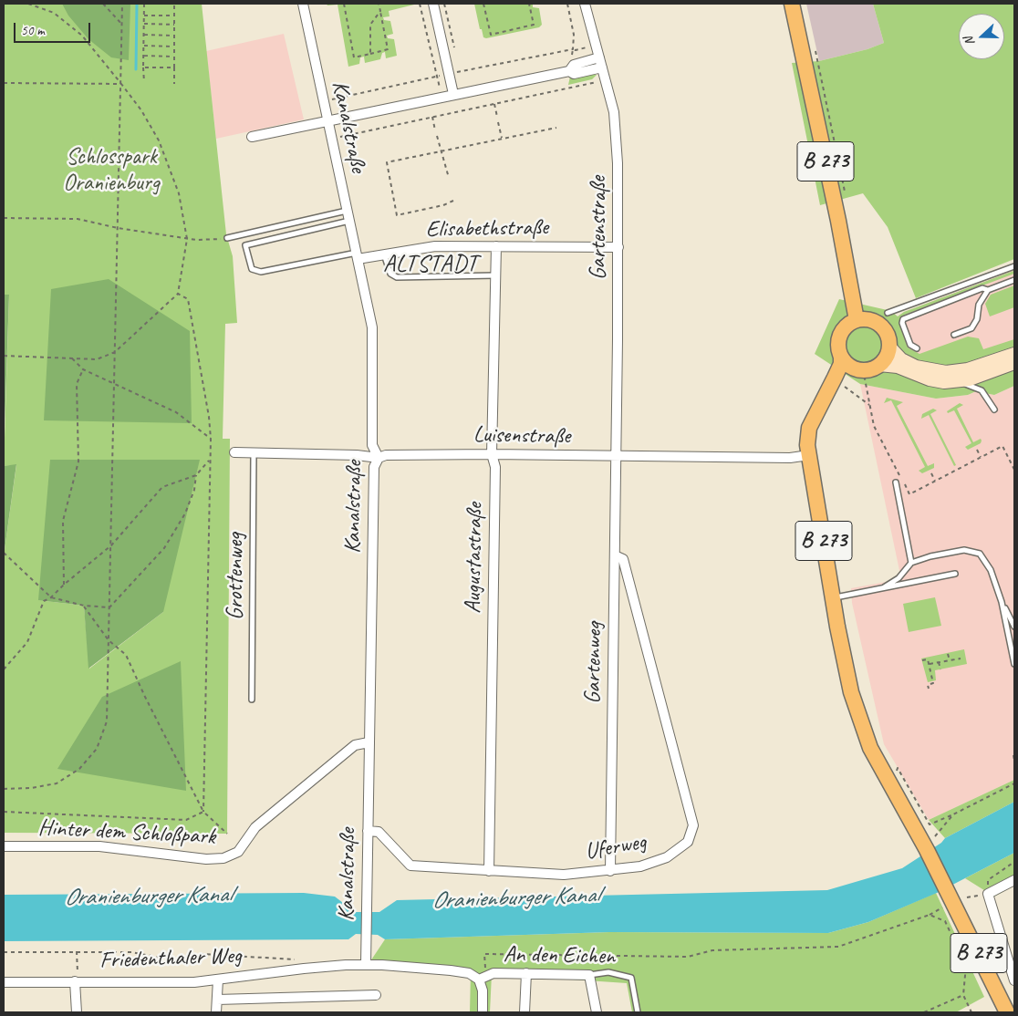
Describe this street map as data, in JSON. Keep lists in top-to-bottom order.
{
  "streets": {
    "main road": ["B 273"],
    "street": [
      "Kanalstraße",
      "Gartenstraße",
      "Elisabethstraße",
      "Luisenstraße",
      "Augustastraße",
      "Gartenweg",
      "Hinter dem Schloßpark",
      "Uferweg",
      "An den Eichen",
      "Friedenthaler Weg"
    ],
    "lane": ["Grottenweg"]
  },
  "crossings": [
    ["Kanalstraße", "Elisabethstraße"],
    ["Kanalstraße", "Luisenstraße"],
    ["Kanalstraße", "Hinter dem Schloßpark"],
    ["Kanalstraße", "Uferweg"],
    ["Kanalstraße", "Friedenthaler Weg"],
    ["B 273", "Luisenstraße"],
    ["Gartenstraße", "Elisabethstraße"],
    ["Gartenstraße", "Luisenstraße"],
    ["Gartenstraße", "Gartenweg"],
    ["Elisabethstraße", "Augustastraße"],
    ["Luisenstraße", "Augustastraße"],
    ["Luisenstraße", "Grottenweg"],
    ["Luisenstraße", "Gartenweg"],
    ["Augustastraße", "Uferweg"],
    ["Gartenweg", "Uferweg"],
    ["An den Eichen", "Friedenthaler Weg"]
  ],
  "districts": ["ALTSTADT"],
  "water": ["Oranienburger Kanal"],
  "parks": ["Schlosspark Oranienburg"],
  "scale_bar": "50 m",
  "north": "left"
}
